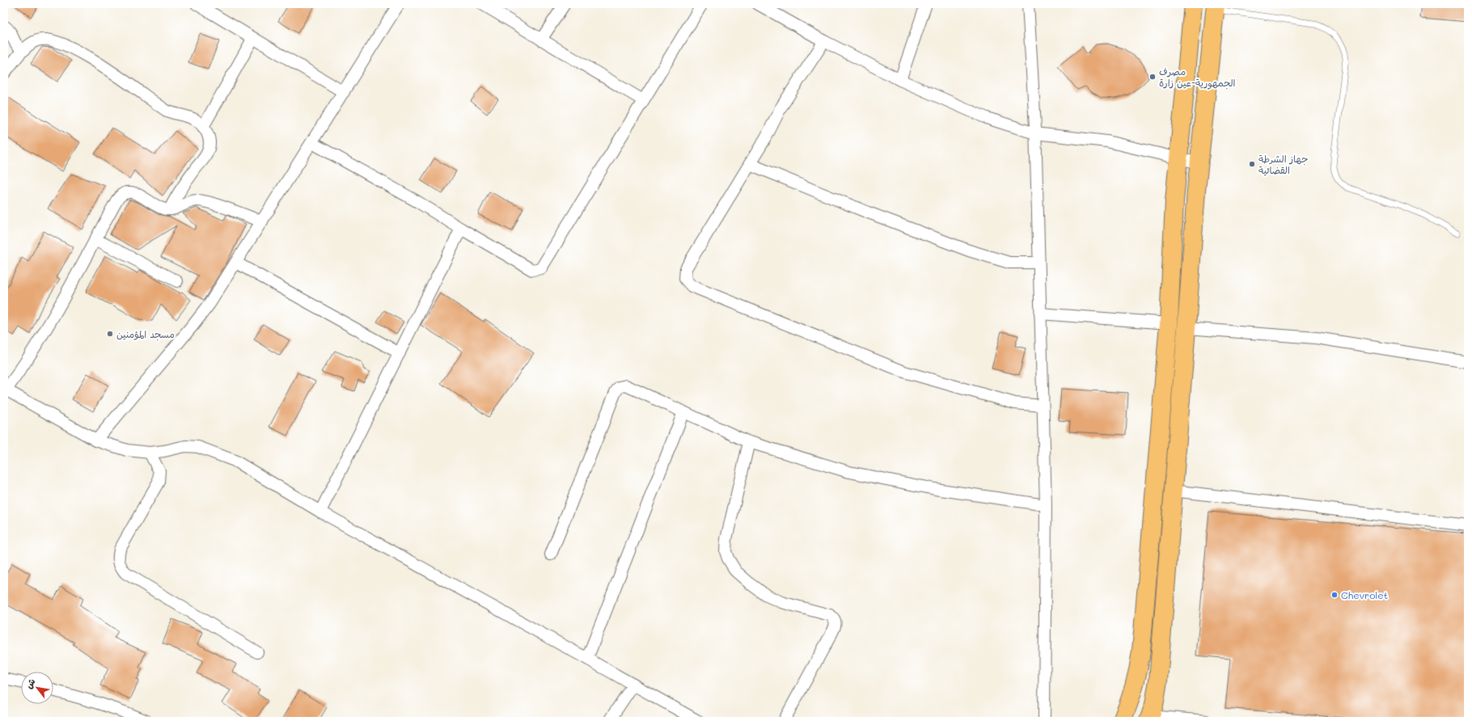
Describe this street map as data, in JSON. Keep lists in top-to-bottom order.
{
  "places": [
    "مصرف الجمهورية-عين زارة",
    "جهاز الشرطة القضائية",
    "مسجد المؤمنين",
    "Chevrolet"
  ],
  "north": "top left"
}
